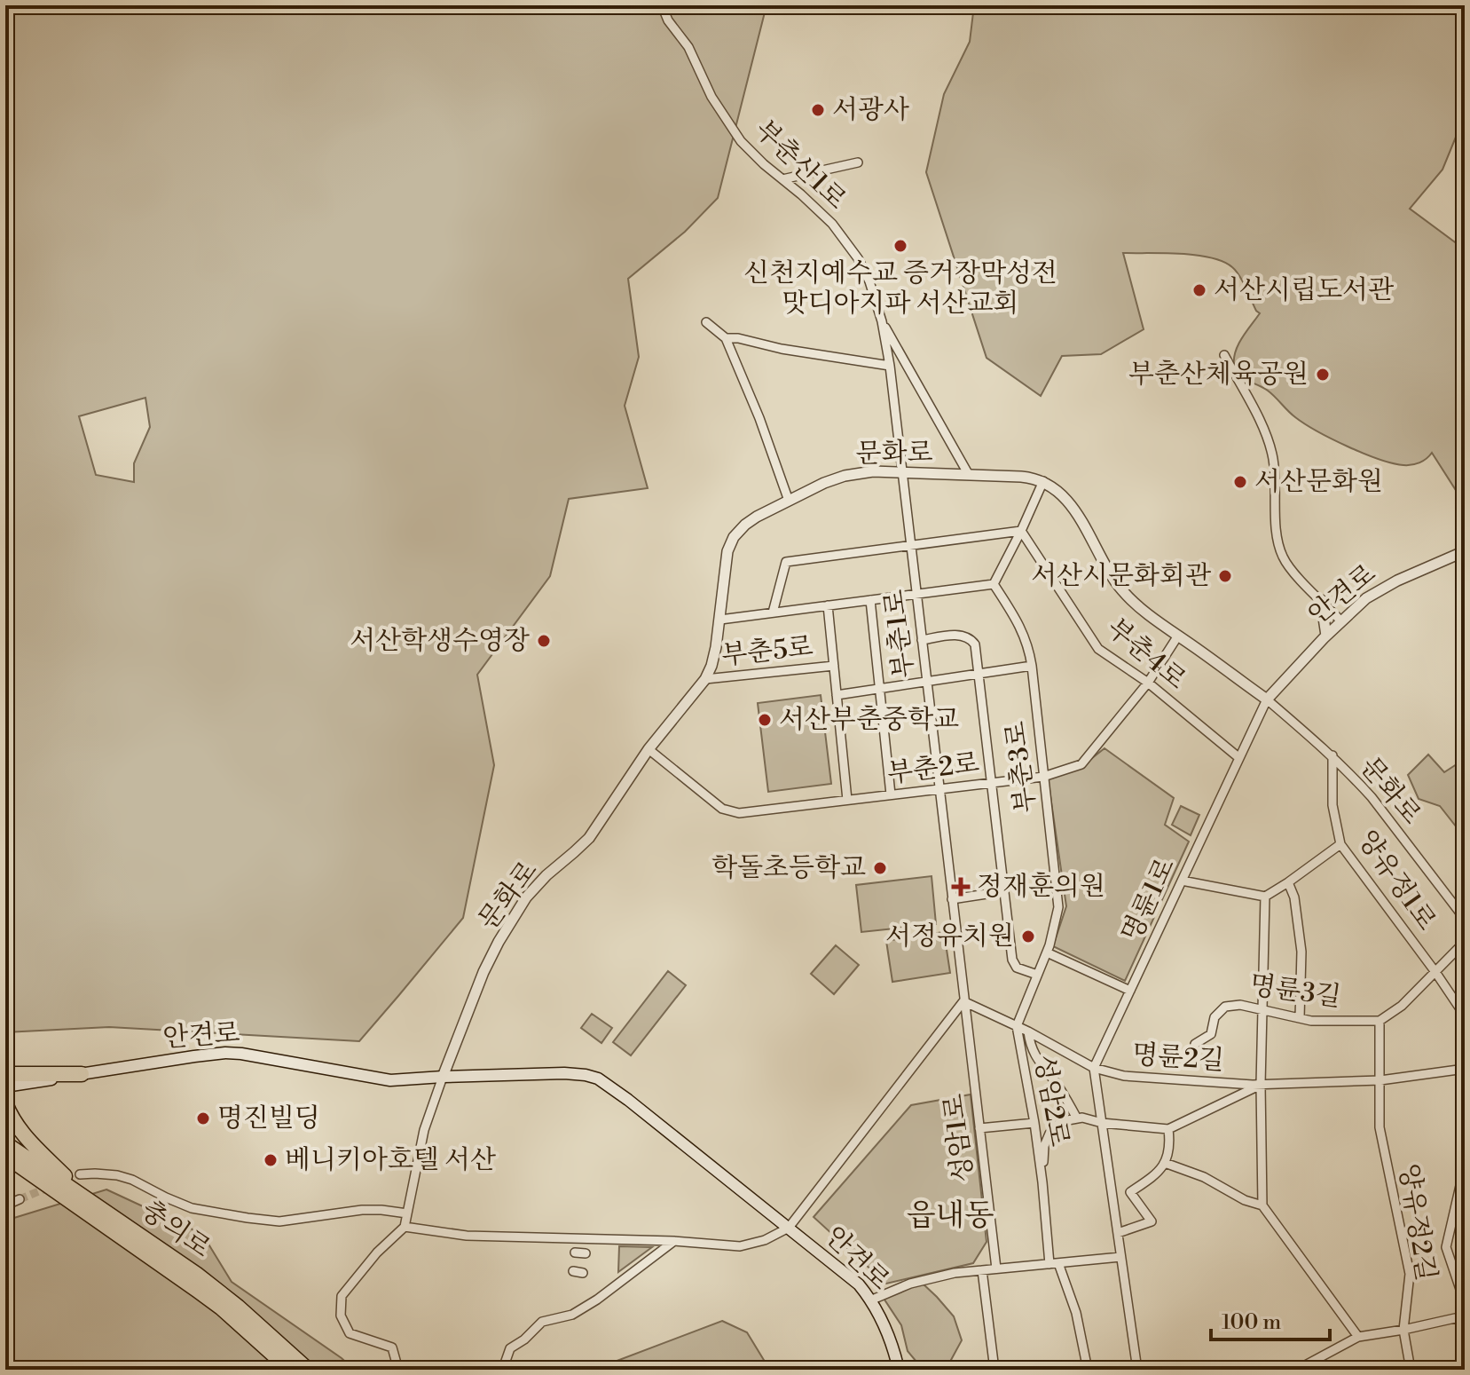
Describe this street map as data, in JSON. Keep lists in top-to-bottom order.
{
  "streets": {
    "highway": ["충의로"],
    "main road": ["안견로"],
    "street": [
      "부춘산1로",
      "문화로",
      "부춘1로",
      "부춘5로",
      "부춘4로",
      "부춘3로",
      "부춘2로",
      "양유정1로",
      "명륜1로",
      "명륜3길",
      "명륜2길",
      "성암2로",
      "성암1로",
      "양유정2길"
    ]
  },
  "crossings": [
    ["부춘산1로", "문화로"],
    ["부춘산1로", "부춘1로"],
    ["문화로", "안견로"],
    ["문화로", "부춘1로"],
    ["문화로", "부춘5로"],
    ["문화로", "부춘2로"],
    ["문화로", "양유정1로"],
    ["문화로", "명륜1로"],
    ["안견로", "명륜1로"],
    ["부춘1로", "부춘5로"],
    ["부춘1로", "부춘2로"],
    ["부춘1로", "성암1로"],
    ["부춘5로", "부춘3로"],
    ["부춘5로", "부춘2로"],
    ["부춘4로", "부춘2로"],
    ["부춘4로", "명륜1로"],
    ["부춘3로", "부춘2로"],
    ["부춘3로", "성암2로"],
    ["명륜1로", "명륜2길"],
    ["명륜2길", "양유정2길"]
  ],
  "districts": ["읍내동"],
  "places": {
    "other": [
      "서광사",
      "신천지예수교 증거장막성전 맛디아지파 서산교회",
      "서산시립도서관",
      "부춘산체육공원",
      "서산문화원",
      "서산시문화회관",
      "서산학생수영장",
      "서산부춘중학교",
      "학돌초등학교",
      "서정유치원",
      "명진빌딩",
      "베니키아호텔 서산"
    ],
    "health": ["정재훈의원"]
  },
  "scale_bar": "100 m"
}
